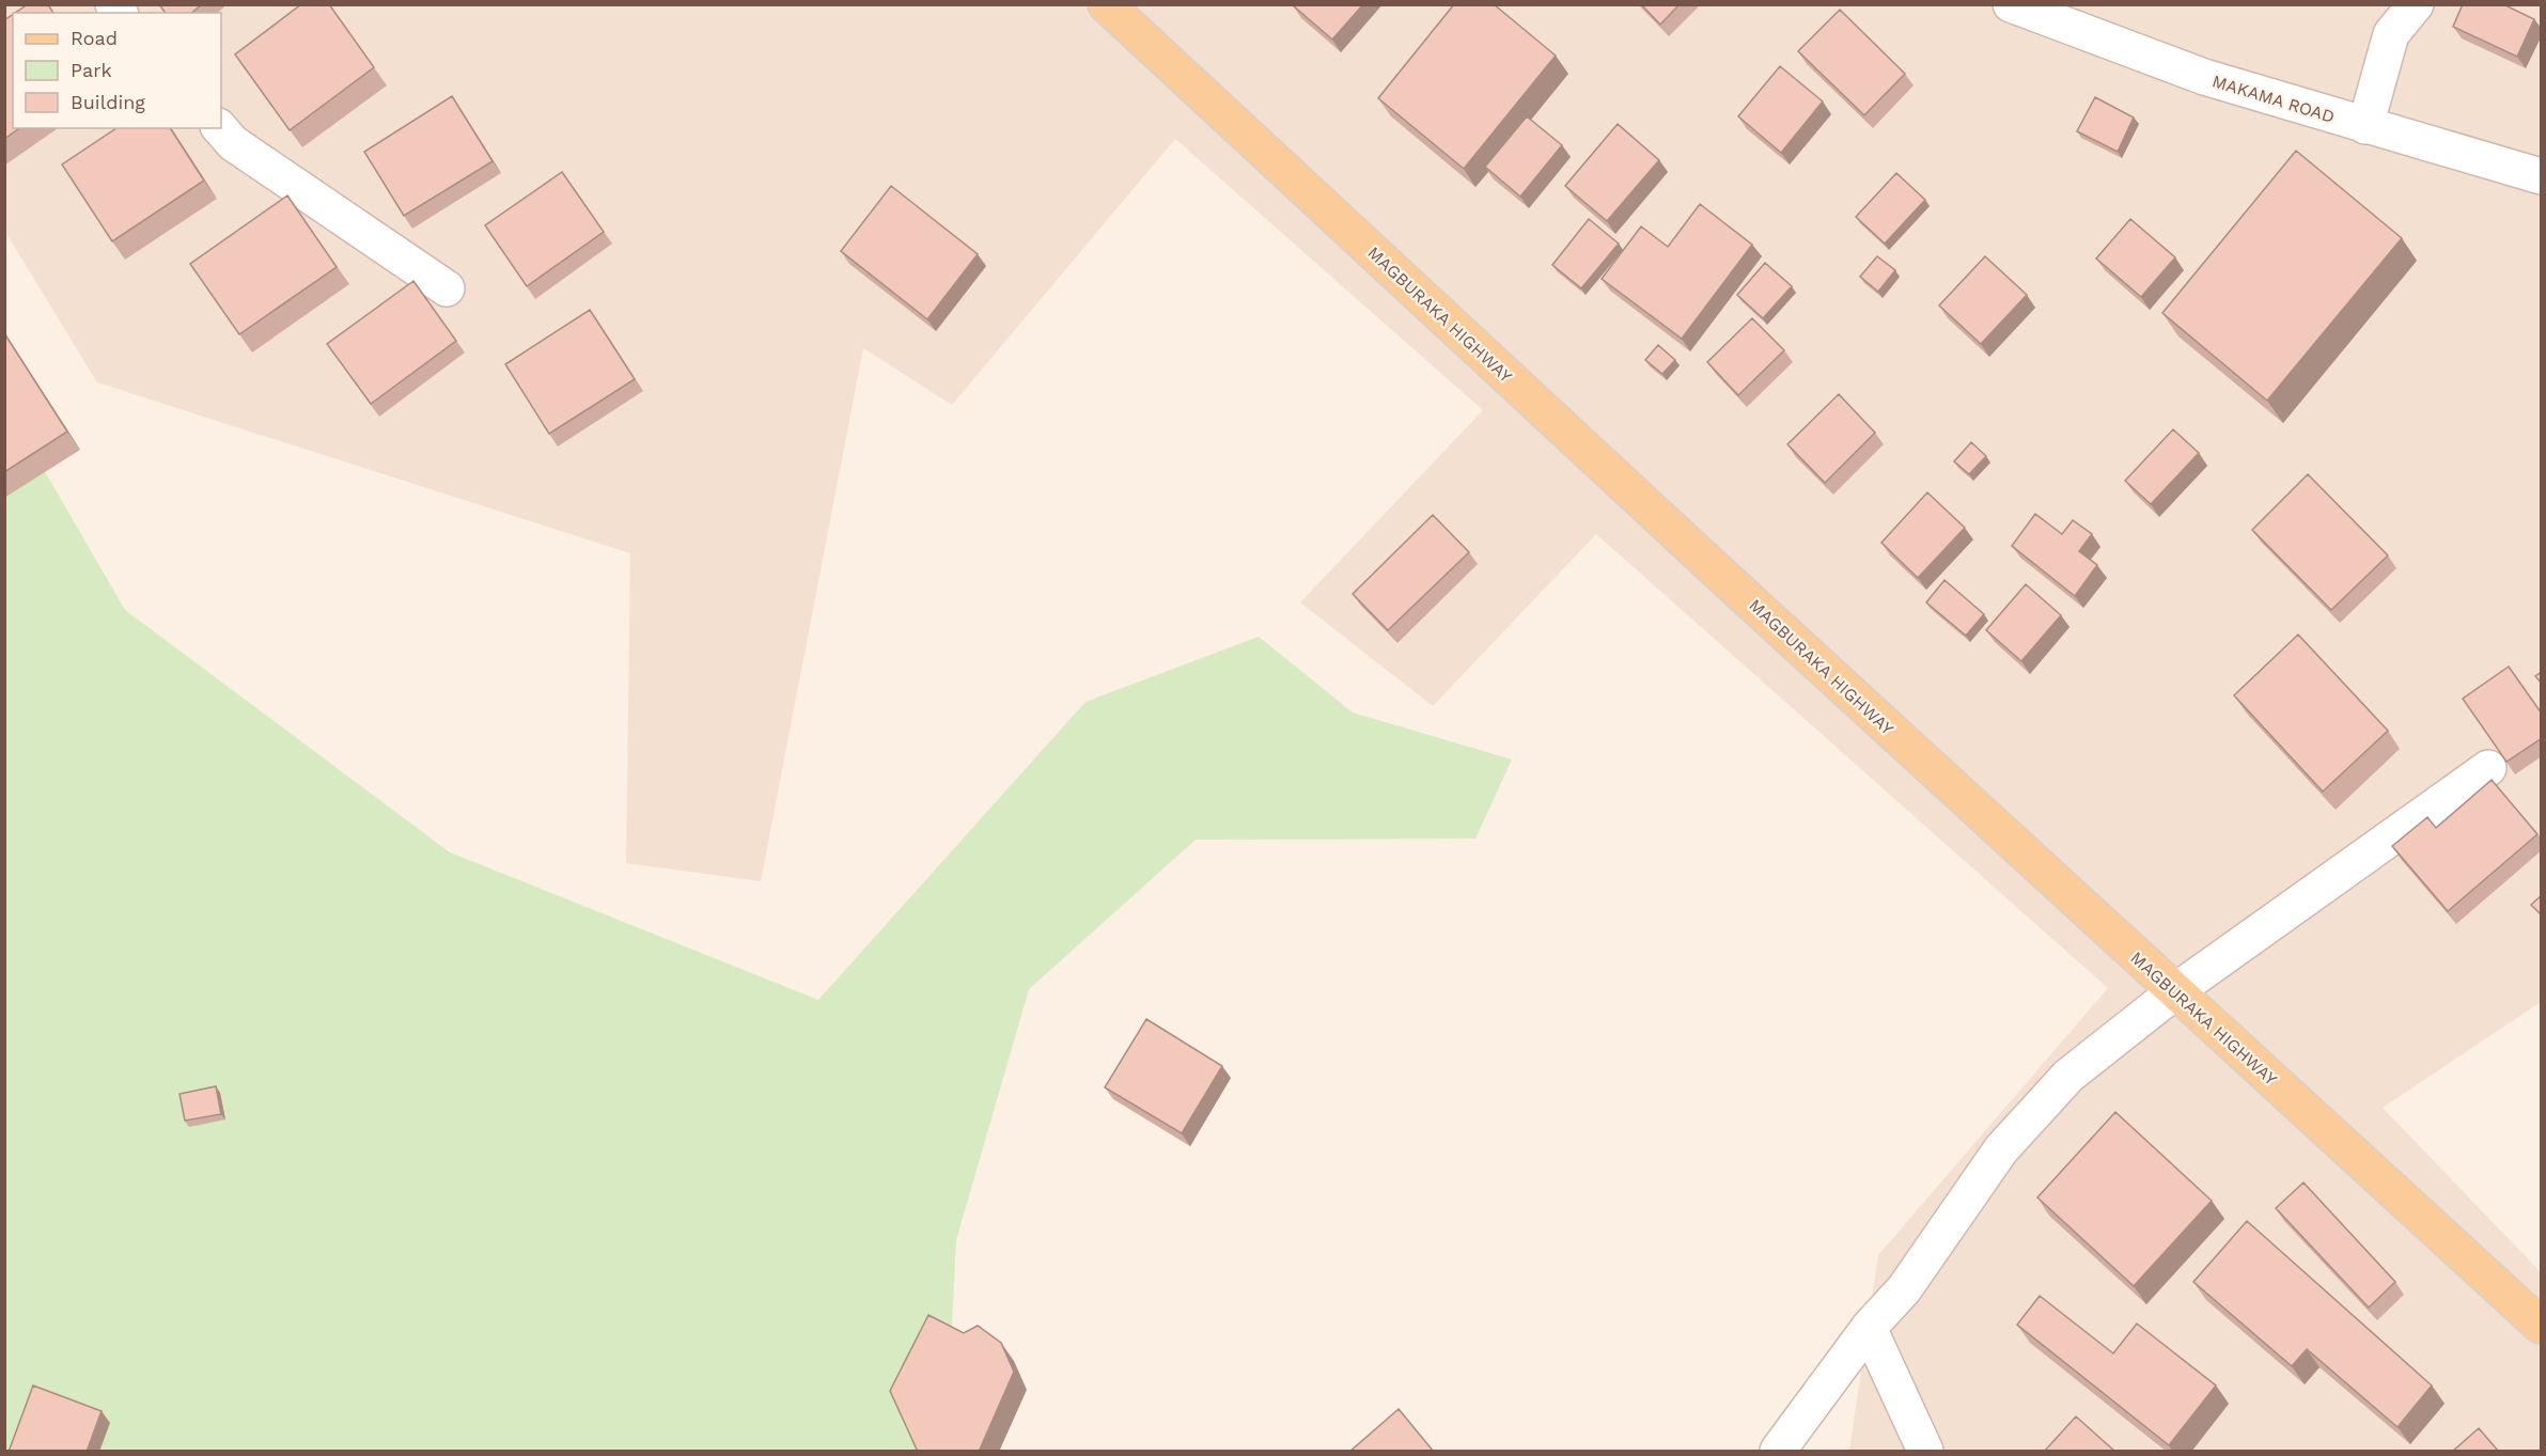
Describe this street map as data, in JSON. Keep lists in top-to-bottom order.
{
  "streets": {
    "main road": ["MAGBURAKA HIGHWAY"],
    "street": ["MAKAMA ROAD"]
  },
  "legend": ["Road", "Park", "Building"]
}
